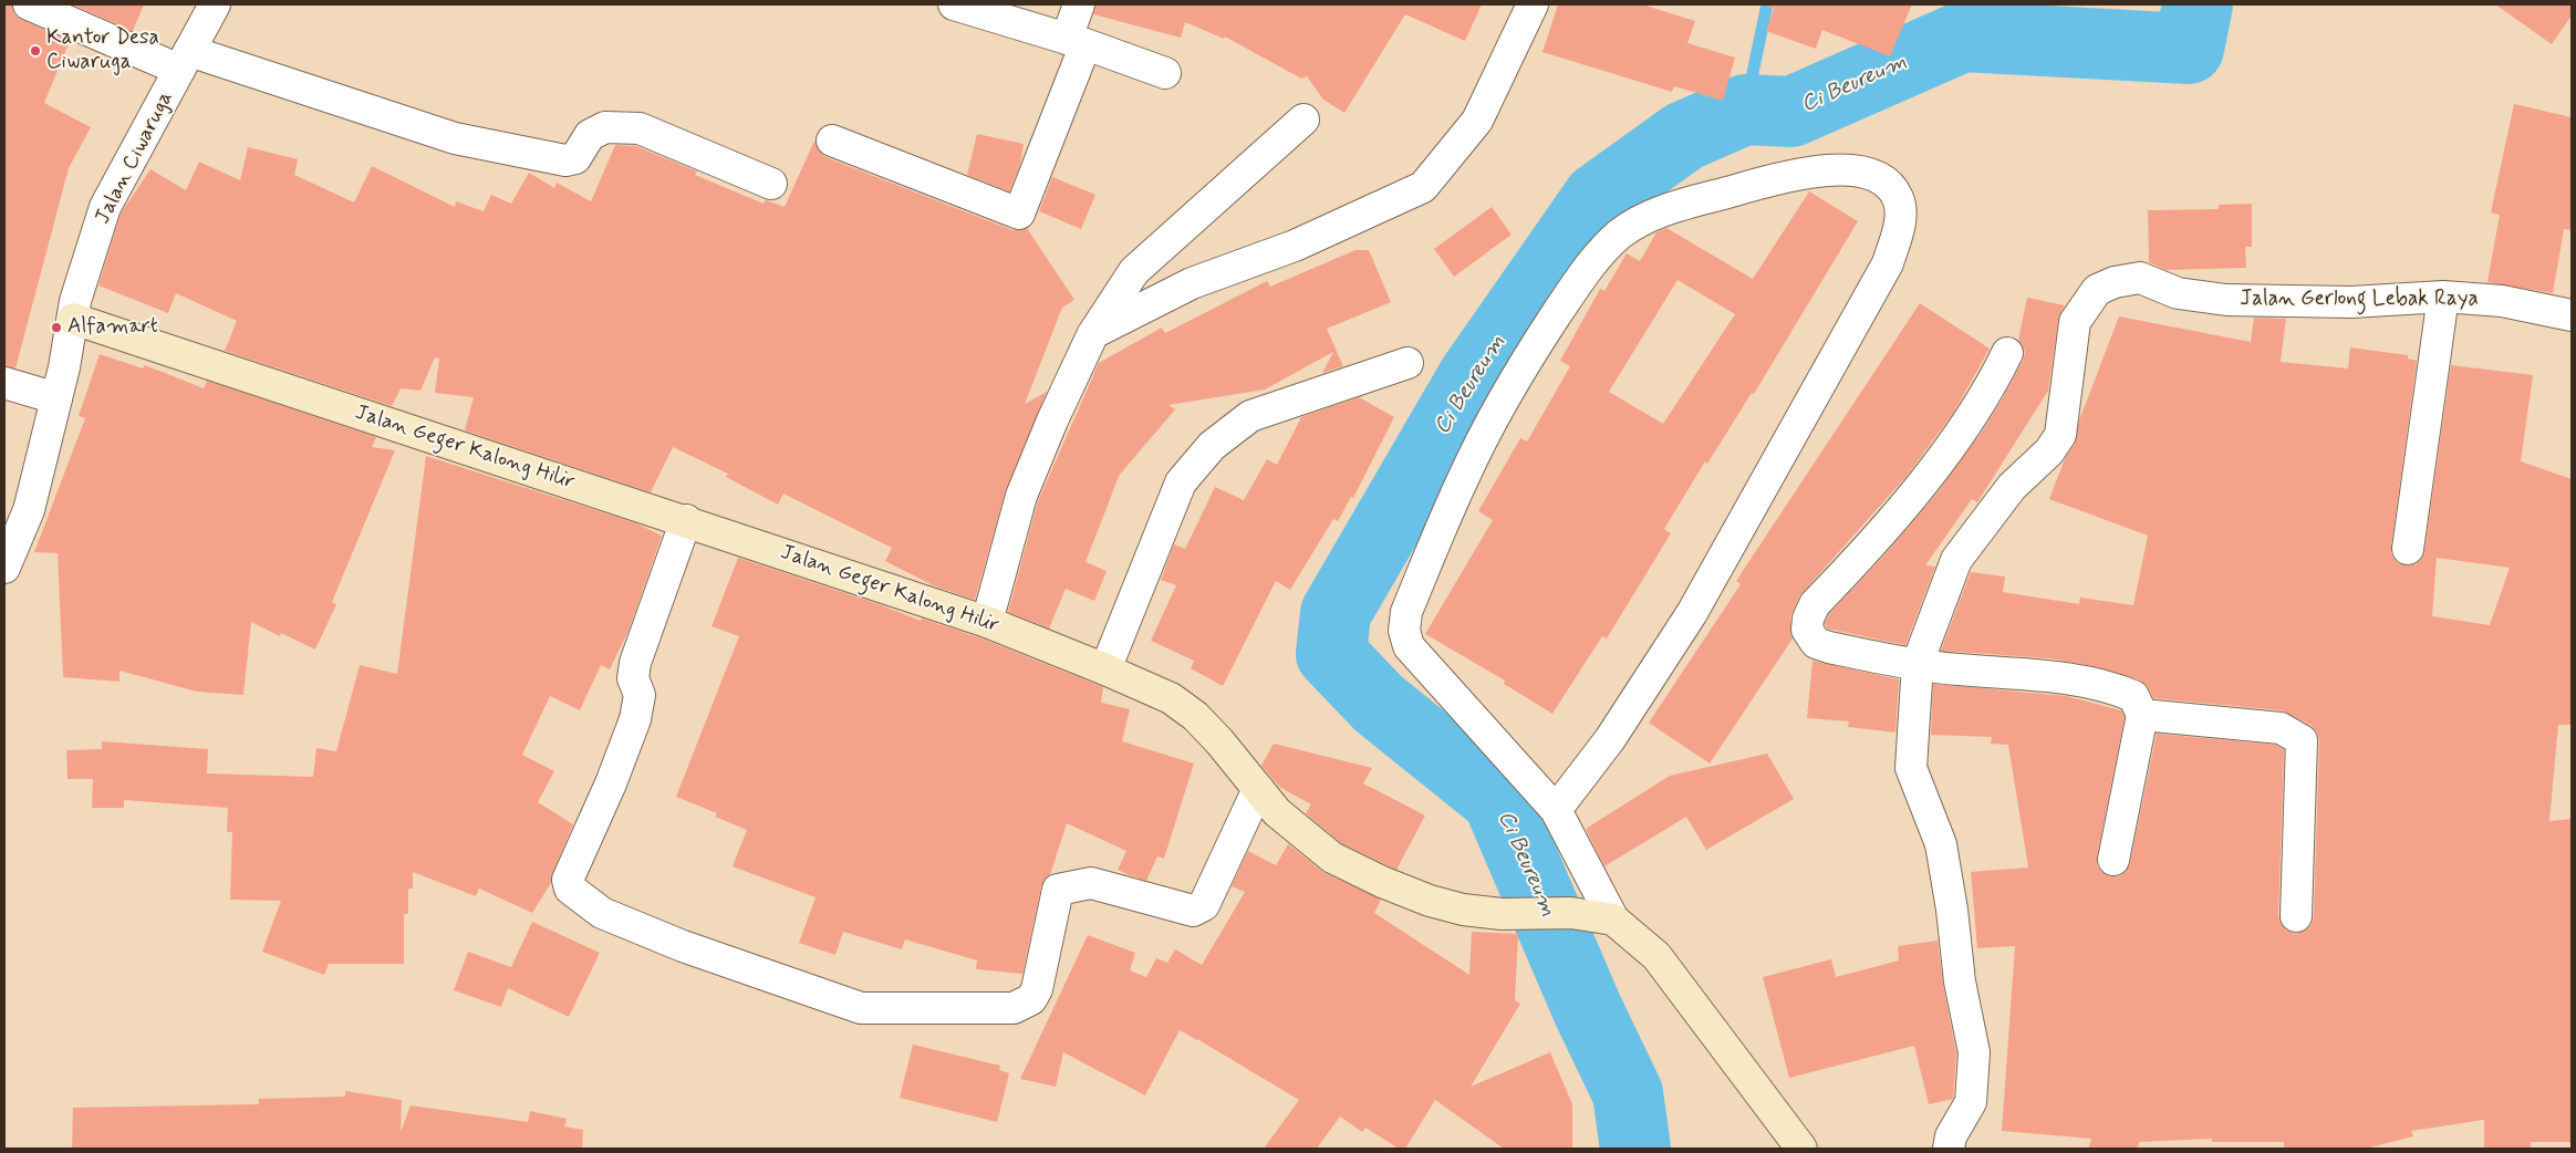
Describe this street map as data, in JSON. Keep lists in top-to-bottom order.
{
  "streets": {
    "main road": ["Jalan Geger Kalong Hilir"],
    "street": ["Jalan Ciwaruga", "Jalan Gerlong Lebak Raya"]
  },
  "crossings": [
    ["Jalan Ciwaruga", "Jalan Geger Kalong Hilir"]
  ],
  "water": ["Ci Beureum"],
  "places": ["Kantor Desa Ciwaruga", "Alfamart"]
}
